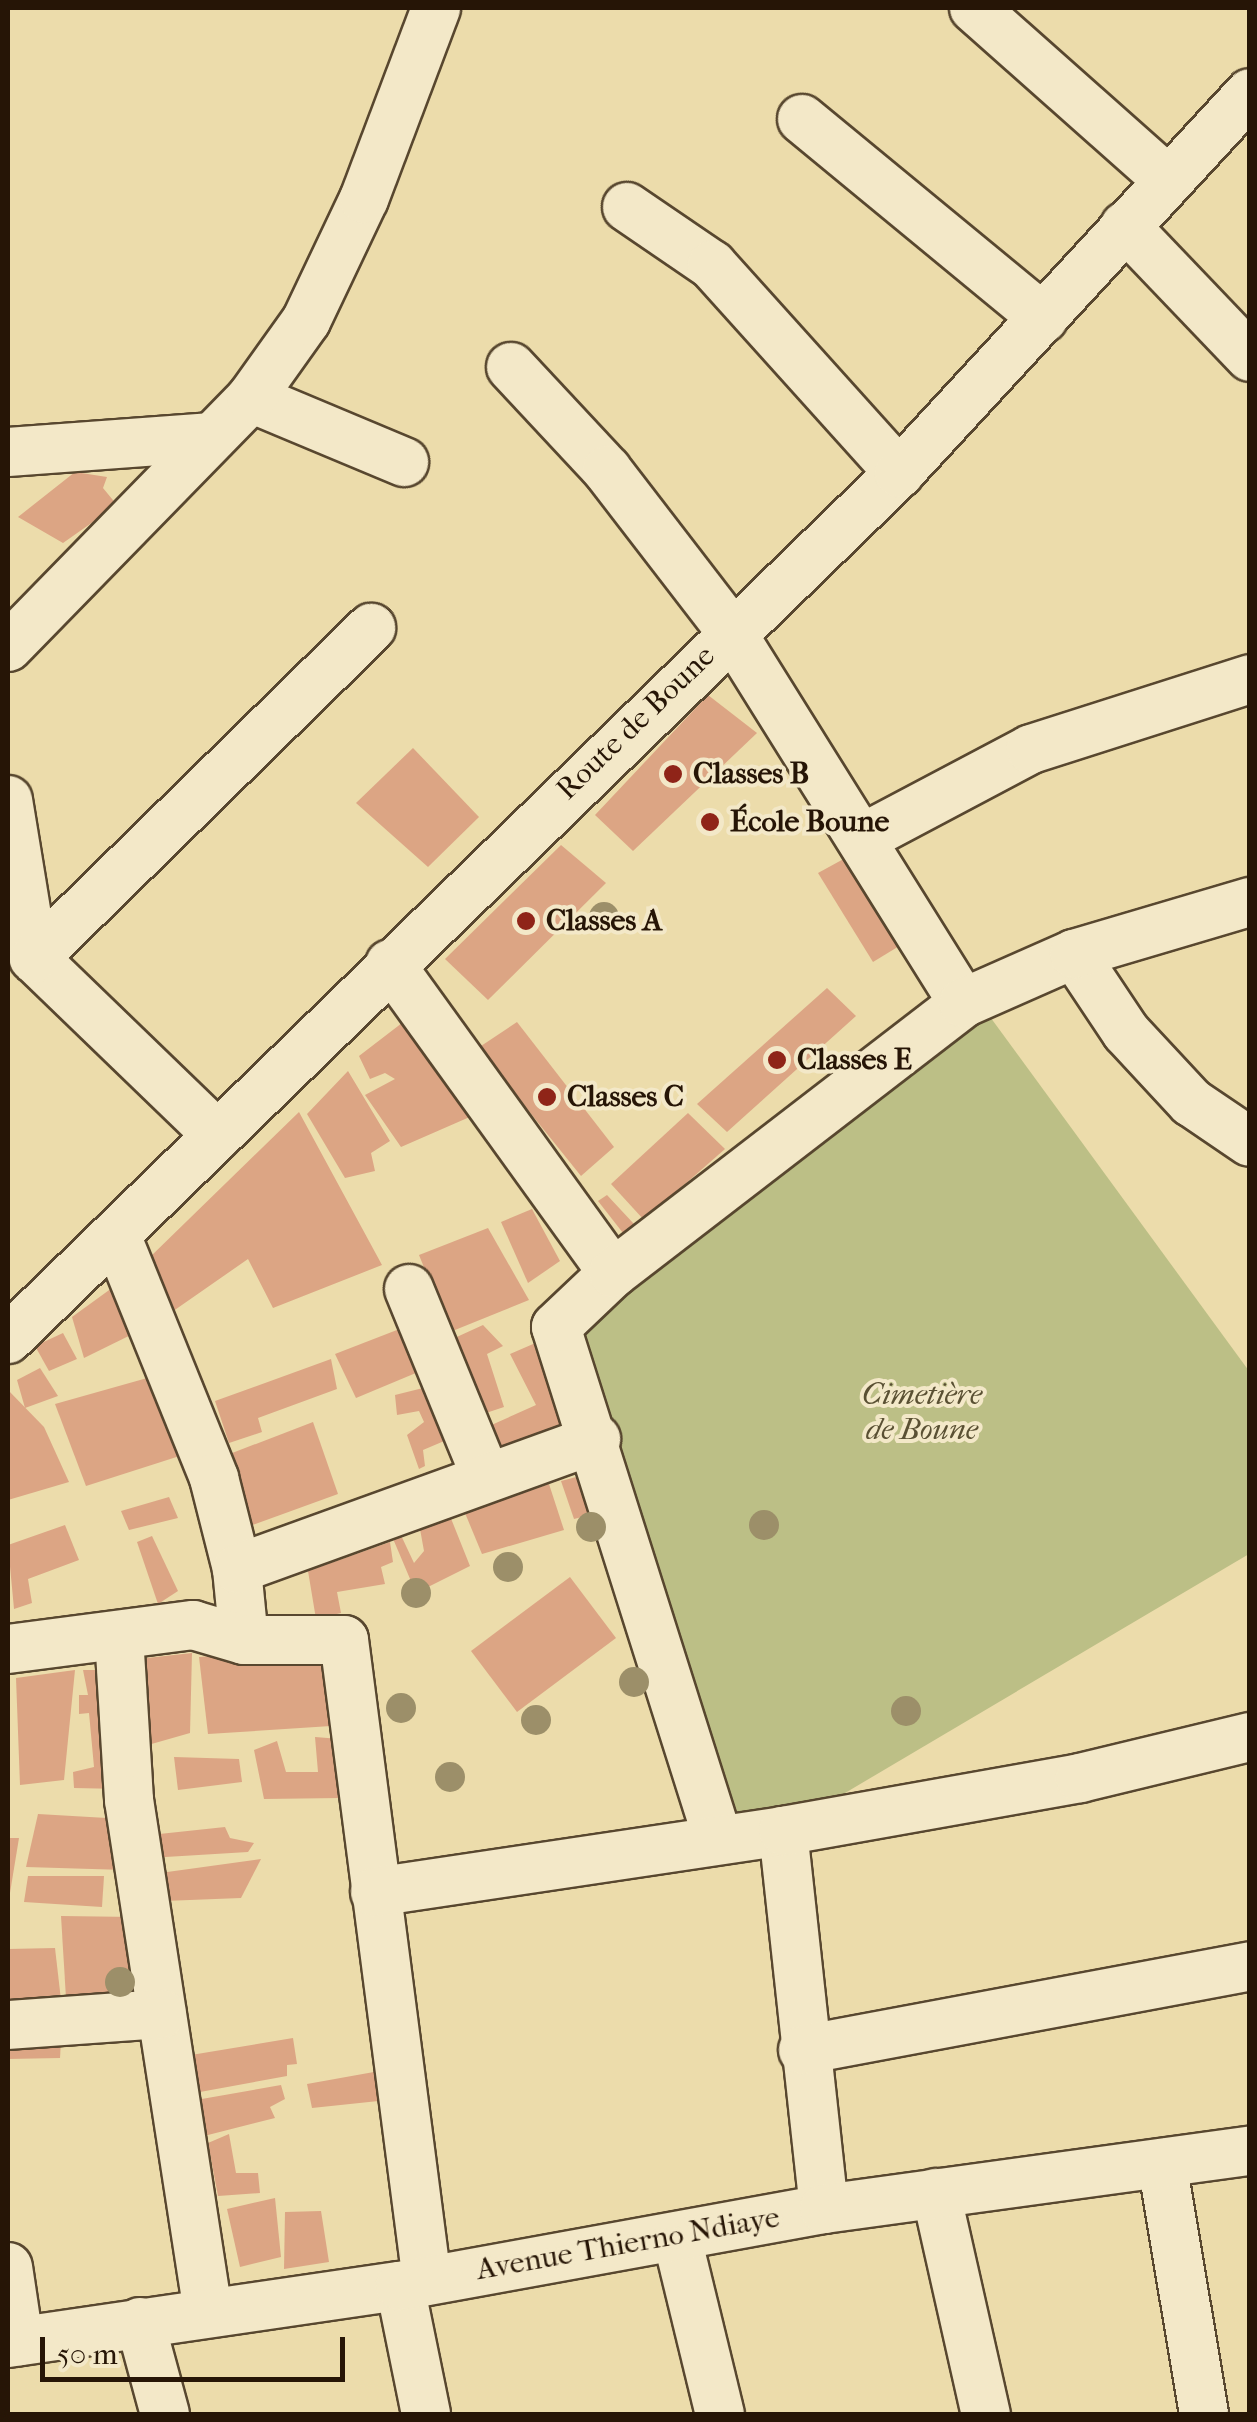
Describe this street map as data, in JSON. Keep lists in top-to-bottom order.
{
  "streets": {
    "street": ["Route de Boune", "Avenue Thierno Ndiaye"]
  },
  "parks": ["Cimetière de Boune"],
  "places": [
    "Classes B",
    "École Boune",
    "Classes A",
    "Classes E",
    "Classes C"
  ],
  "scale_bar": "50 m"
}
